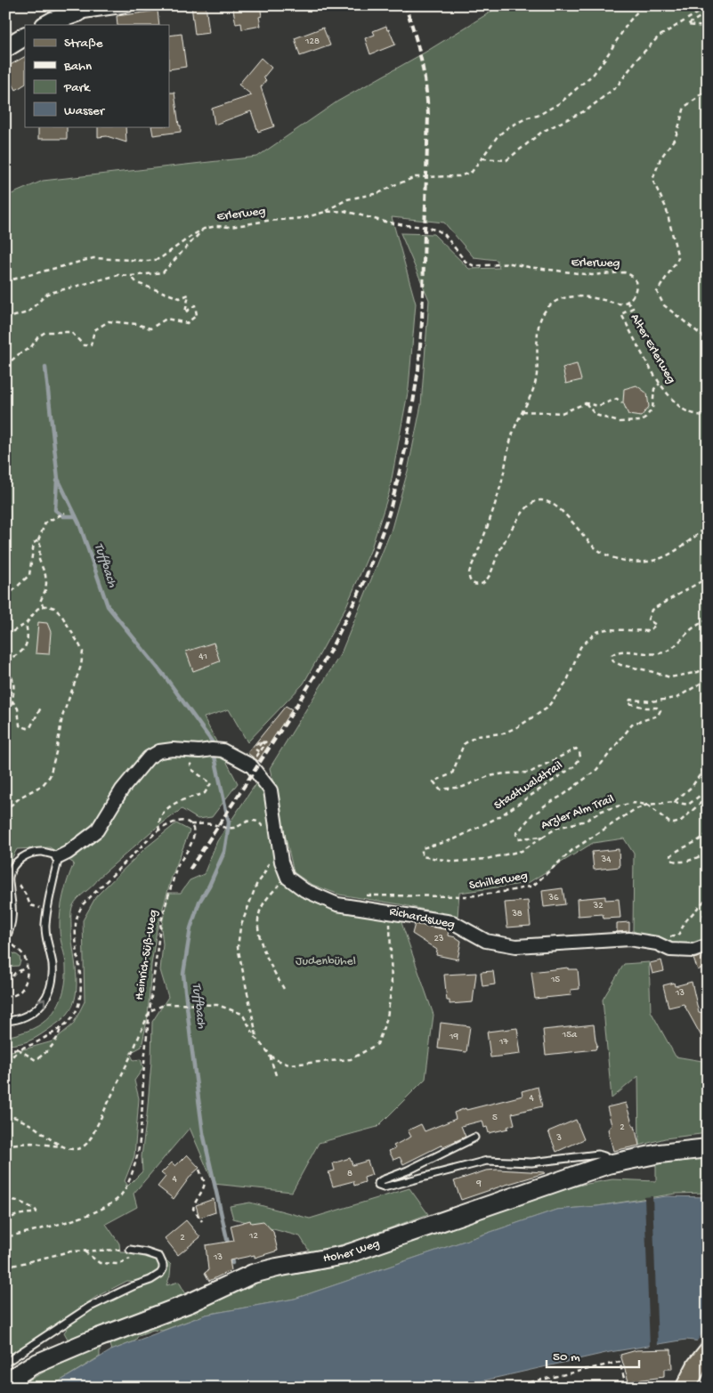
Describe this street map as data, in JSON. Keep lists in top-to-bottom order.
{
  "streets": {
    "street": ["Richardsweg", "Hoher Weg"],
    "path": [
      "Erlerweg",
      "Alter Erlerweg",
      "Stadtwaldtrail",
      "Arzler Alm Trail",
      "Schillerweg",
      "Heinrich-Süß-Weg"
    ]
  },
  "crossings": [
    ["Erlerweg", "Alter Erlerweg"],
    ["Stadtwaldtrail", "Arzler Alm Trail"],
    ["Arzler Alm Trail", "Schillerweg"]
  ],
  "water": ["Tuffbach"],
  "parks": ["Judenbühel"],
  "house_numbers": [
    "128",
    "41",
    "34",
    "36",
    "32",
    "38",
    "23",
    "15",
    "13",
    "15a",
    "19",
    "17",
    "4",
    "5",
    "2",
    "3",
    "8",
    "4",
    "9",
    "12",
    "2",
    "13"
  ],
  "legend": [
    "Straße",
    "Bahn",
    "Park",
    "Wasser"
  ],
  "scale_bar": "50 m"
}
